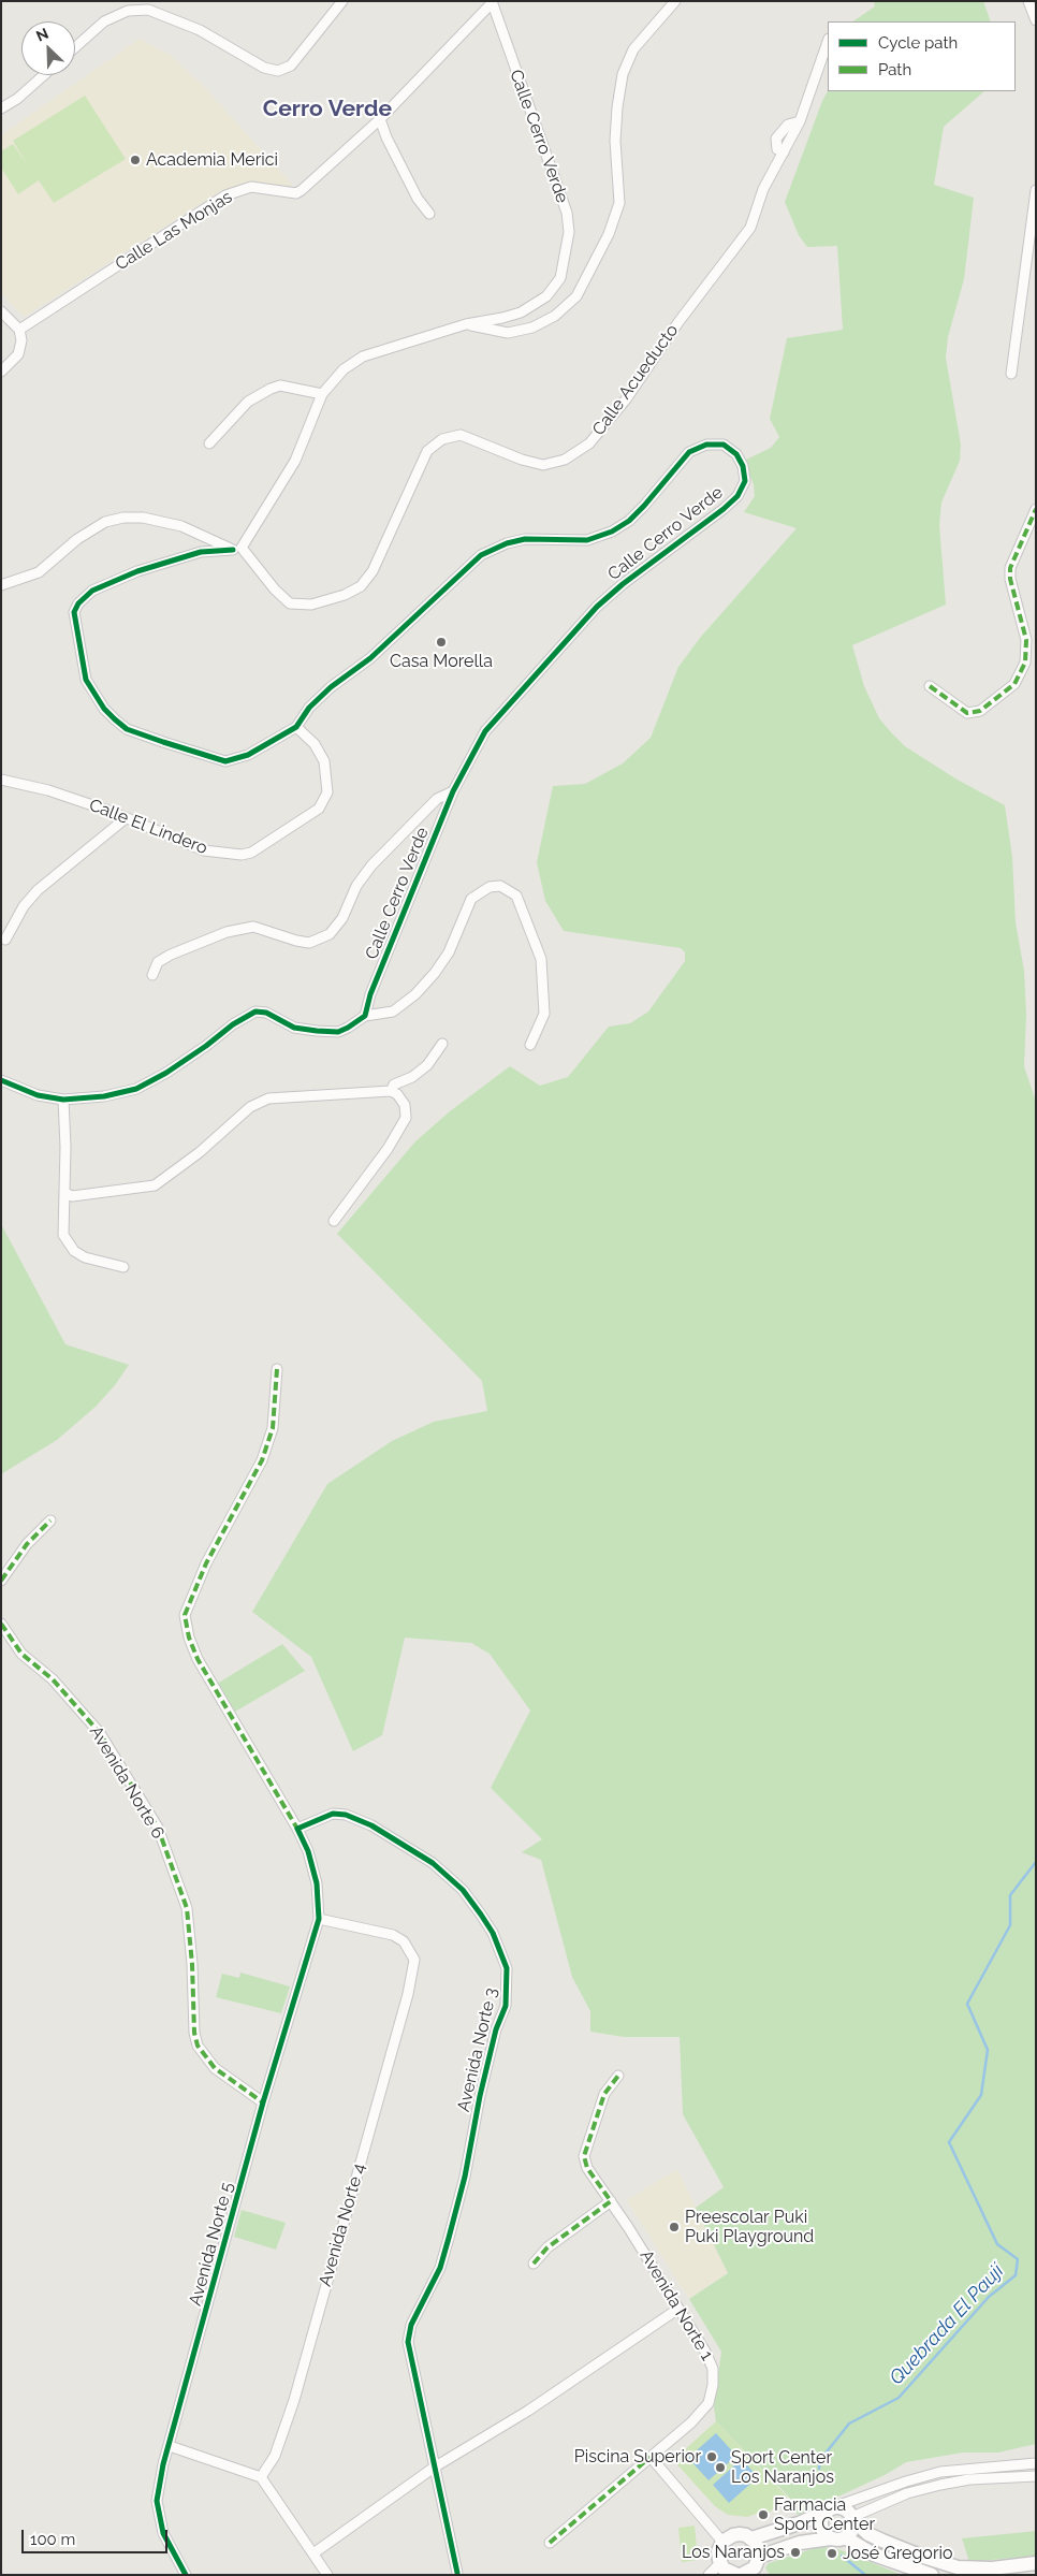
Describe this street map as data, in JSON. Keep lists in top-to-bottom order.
{
  "streets": {
    "street": [
      "Calle Cerro Verde",
      "Calle Las Monjas",
      "Calle Acueducto",
      "Calle El Lindero",
      "Avenida Norte 6",
      "Avenida Norte 3",
      "Avenida Norte 4",
      "Avenida Norte 5",
      "Avenida Norte 1"
    ]
  },
  "crossings": [
    ["Calle Cerro Verde", "Calle Las Monjas"],
    ["Calle Cerro Verde", "Calle Acueducto"],
    ["Calle Cerro Verde", "Calle El Lindero"],
    ["Avenida Norte 6", "Avenida Norte 5"],
    ["Avenida Norte 4", "Avenida Norte 5"]
  ],
  "districts": ["Cerro Verde"],
  "water": ["Quebrada El Paují"],
  "places": [
    "Academia Merici",
    "Casa Morella",
    "Preescolar Puki Puki Playground",
    "Piscina Superior",
    "Sport Center Los Naranjos",
    "Farmacia Sport Center",
    "Los Naranjos",
    "José Gregorio"
  ],
  "legend": ["Cycle path", "Path"],
  "scale_bar": "100 m",
  "north": "top left"
}
